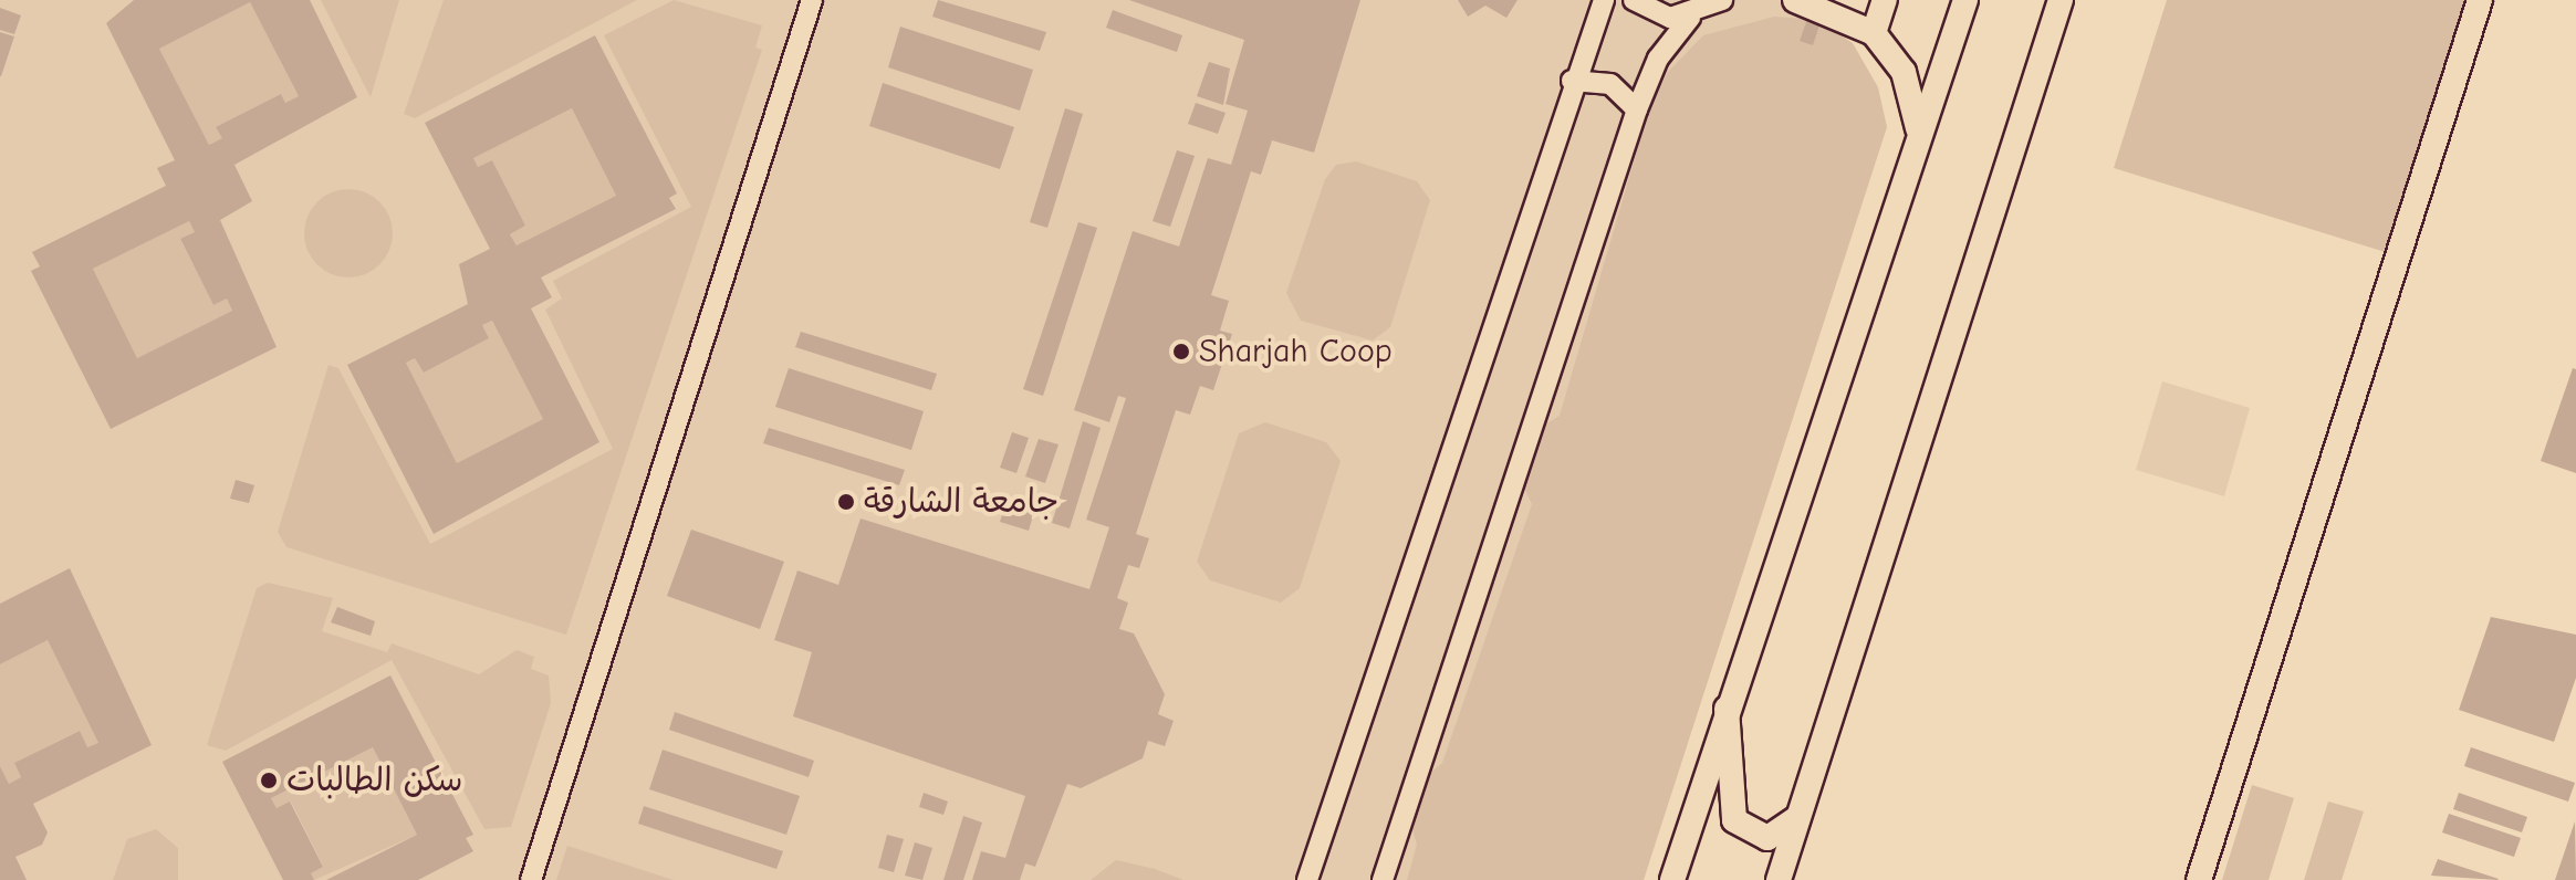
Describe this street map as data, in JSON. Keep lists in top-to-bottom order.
{
  "places": ["Sharjah Coop", "جامعة الشارقة", "سكن الطالبات"]
}
